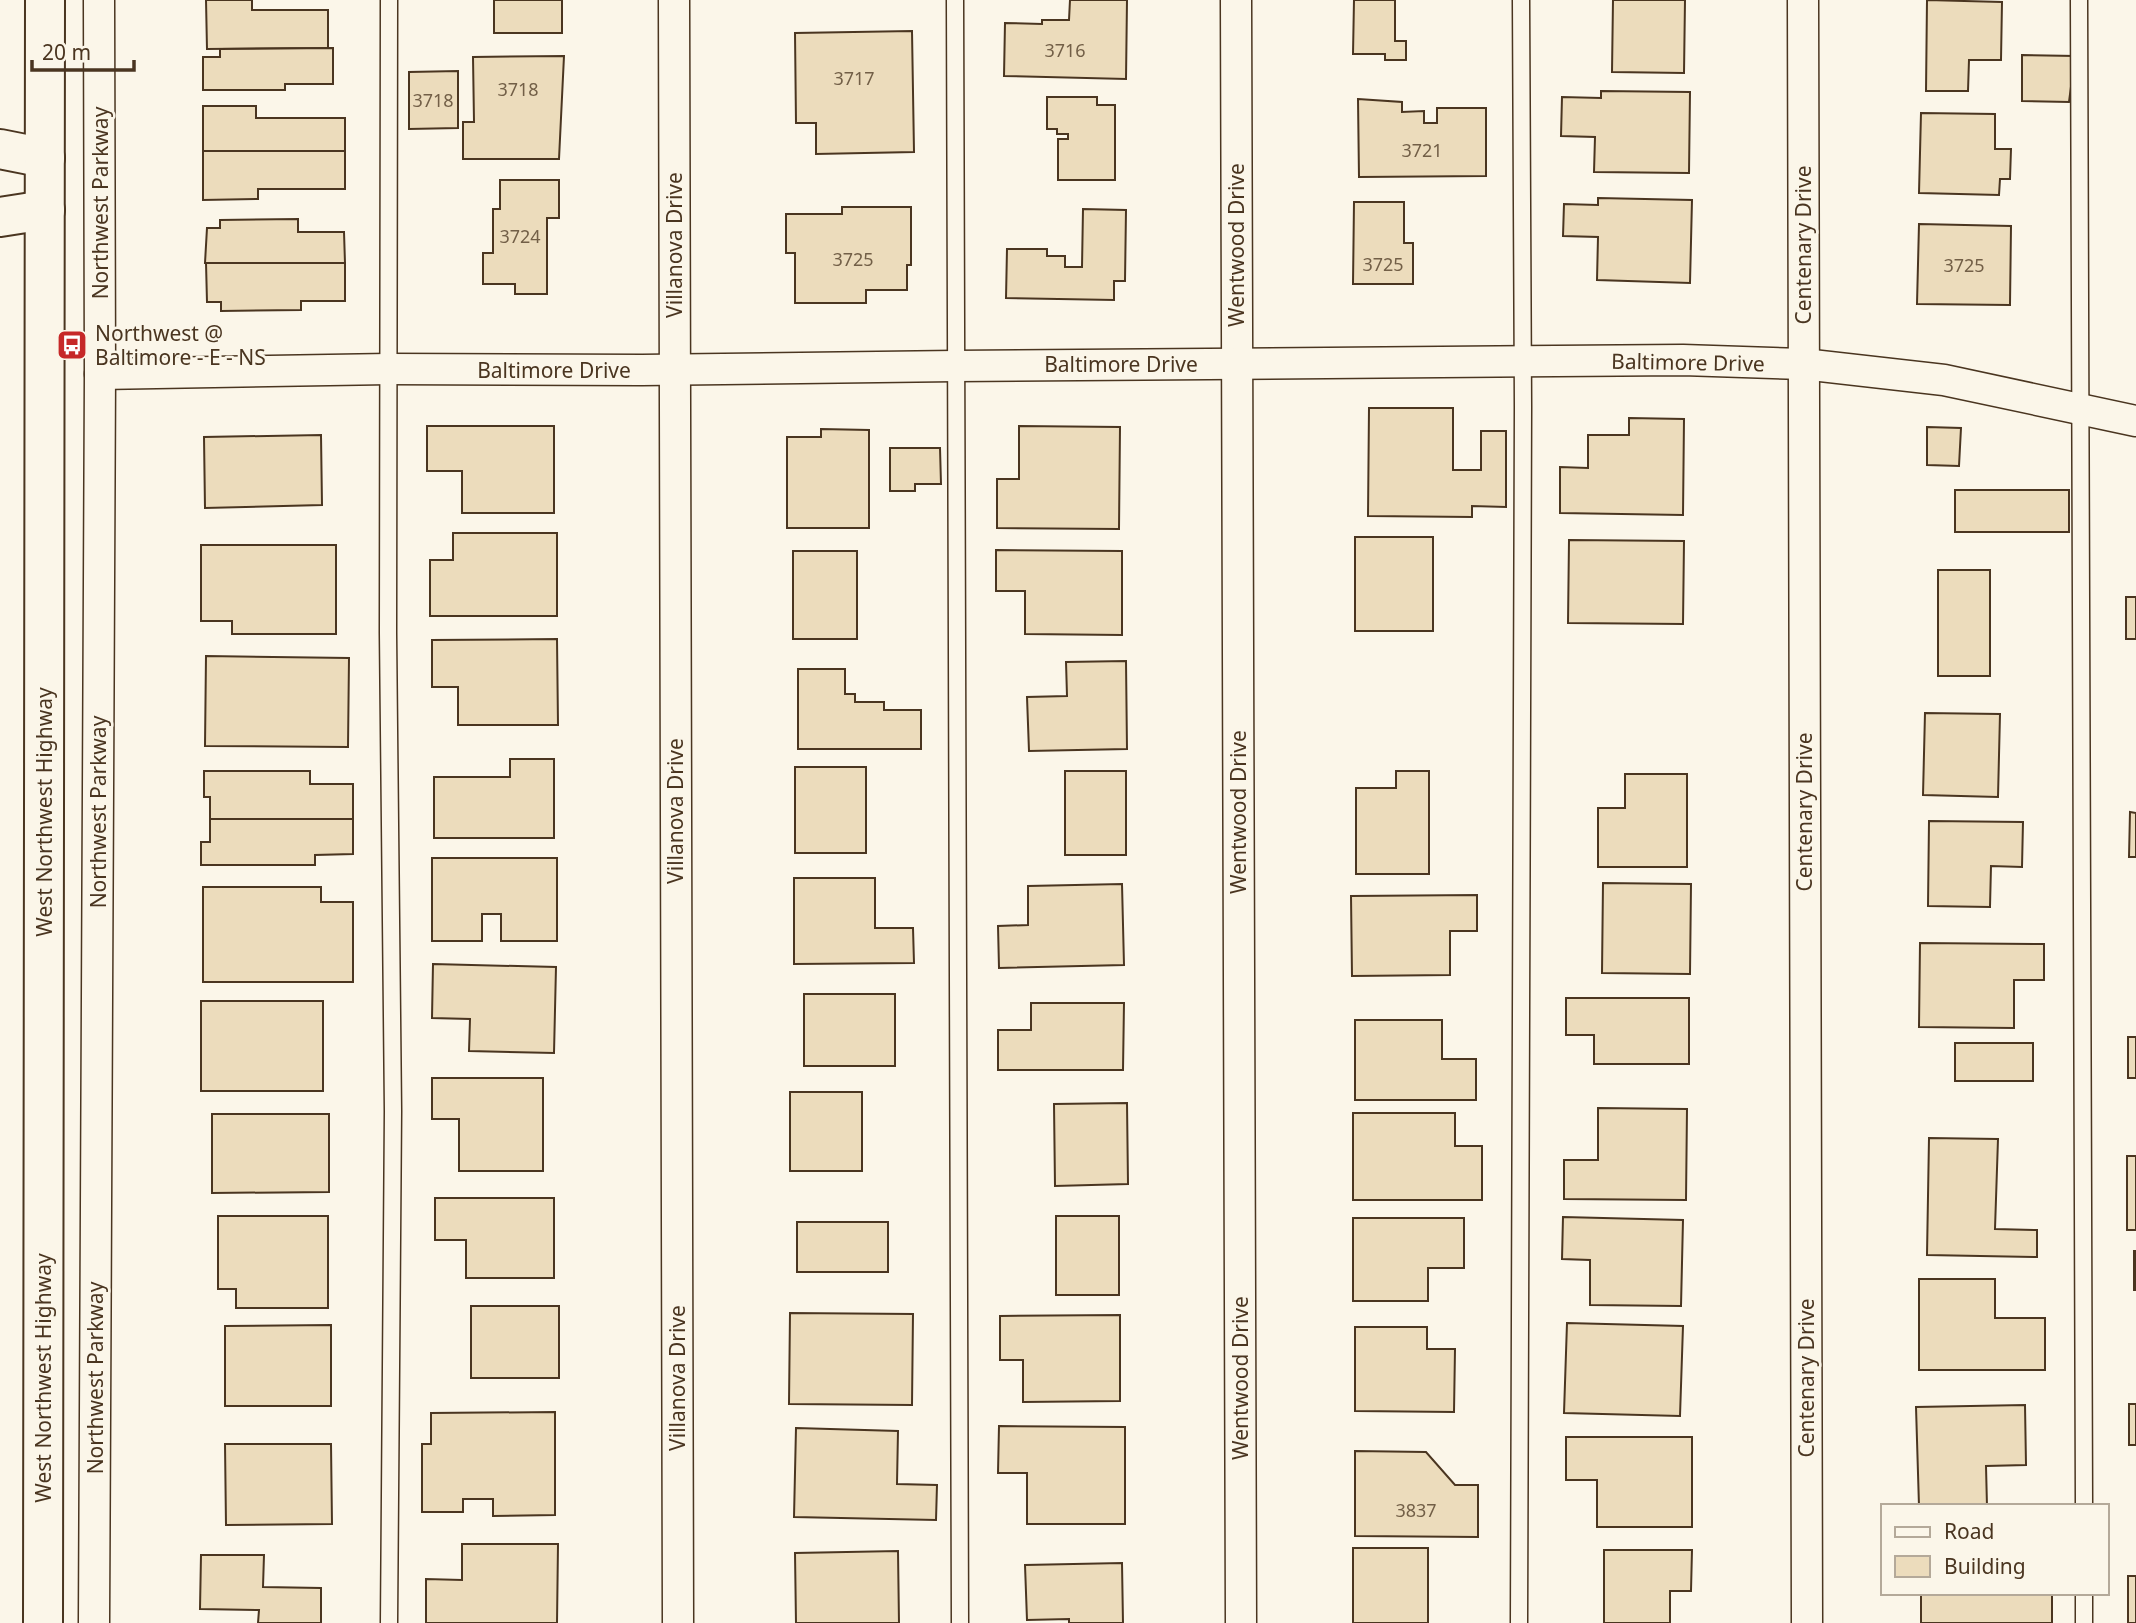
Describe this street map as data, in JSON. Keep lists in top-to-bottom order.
{
  "streets": {
    "main road": ["West Northwest Highway"],
    "street": [
      "Northwest Parkway",
      "Villanova Drive",
      "Wentwood Drive",
      "Centenary Drive",
      "Baltimore Drive"
    ]
  },
  "crossings": [
    ["Northwest Parkway", "Baltimore Drive"],
    ["Villanova Drive", "Baltimore Drive"],
    ["Wentwood Drive", "Baltimore Drive"],
    ["Centenary Drive", "Baltimore Drive"]
  ],
  "places": {
    "bus stop": ["Northwest @ Baltimore - E - NS"]
  },
  "house_numbers": [
    "3716",
    "3717",
    "3718",
    "3718",
    "3721",
    "3724",
    "3725",
    "3725",
    "3725",
    "3837"
  ],
  "legend": ["Road", "Building"],
  "scale_bar": "20 m"
}
